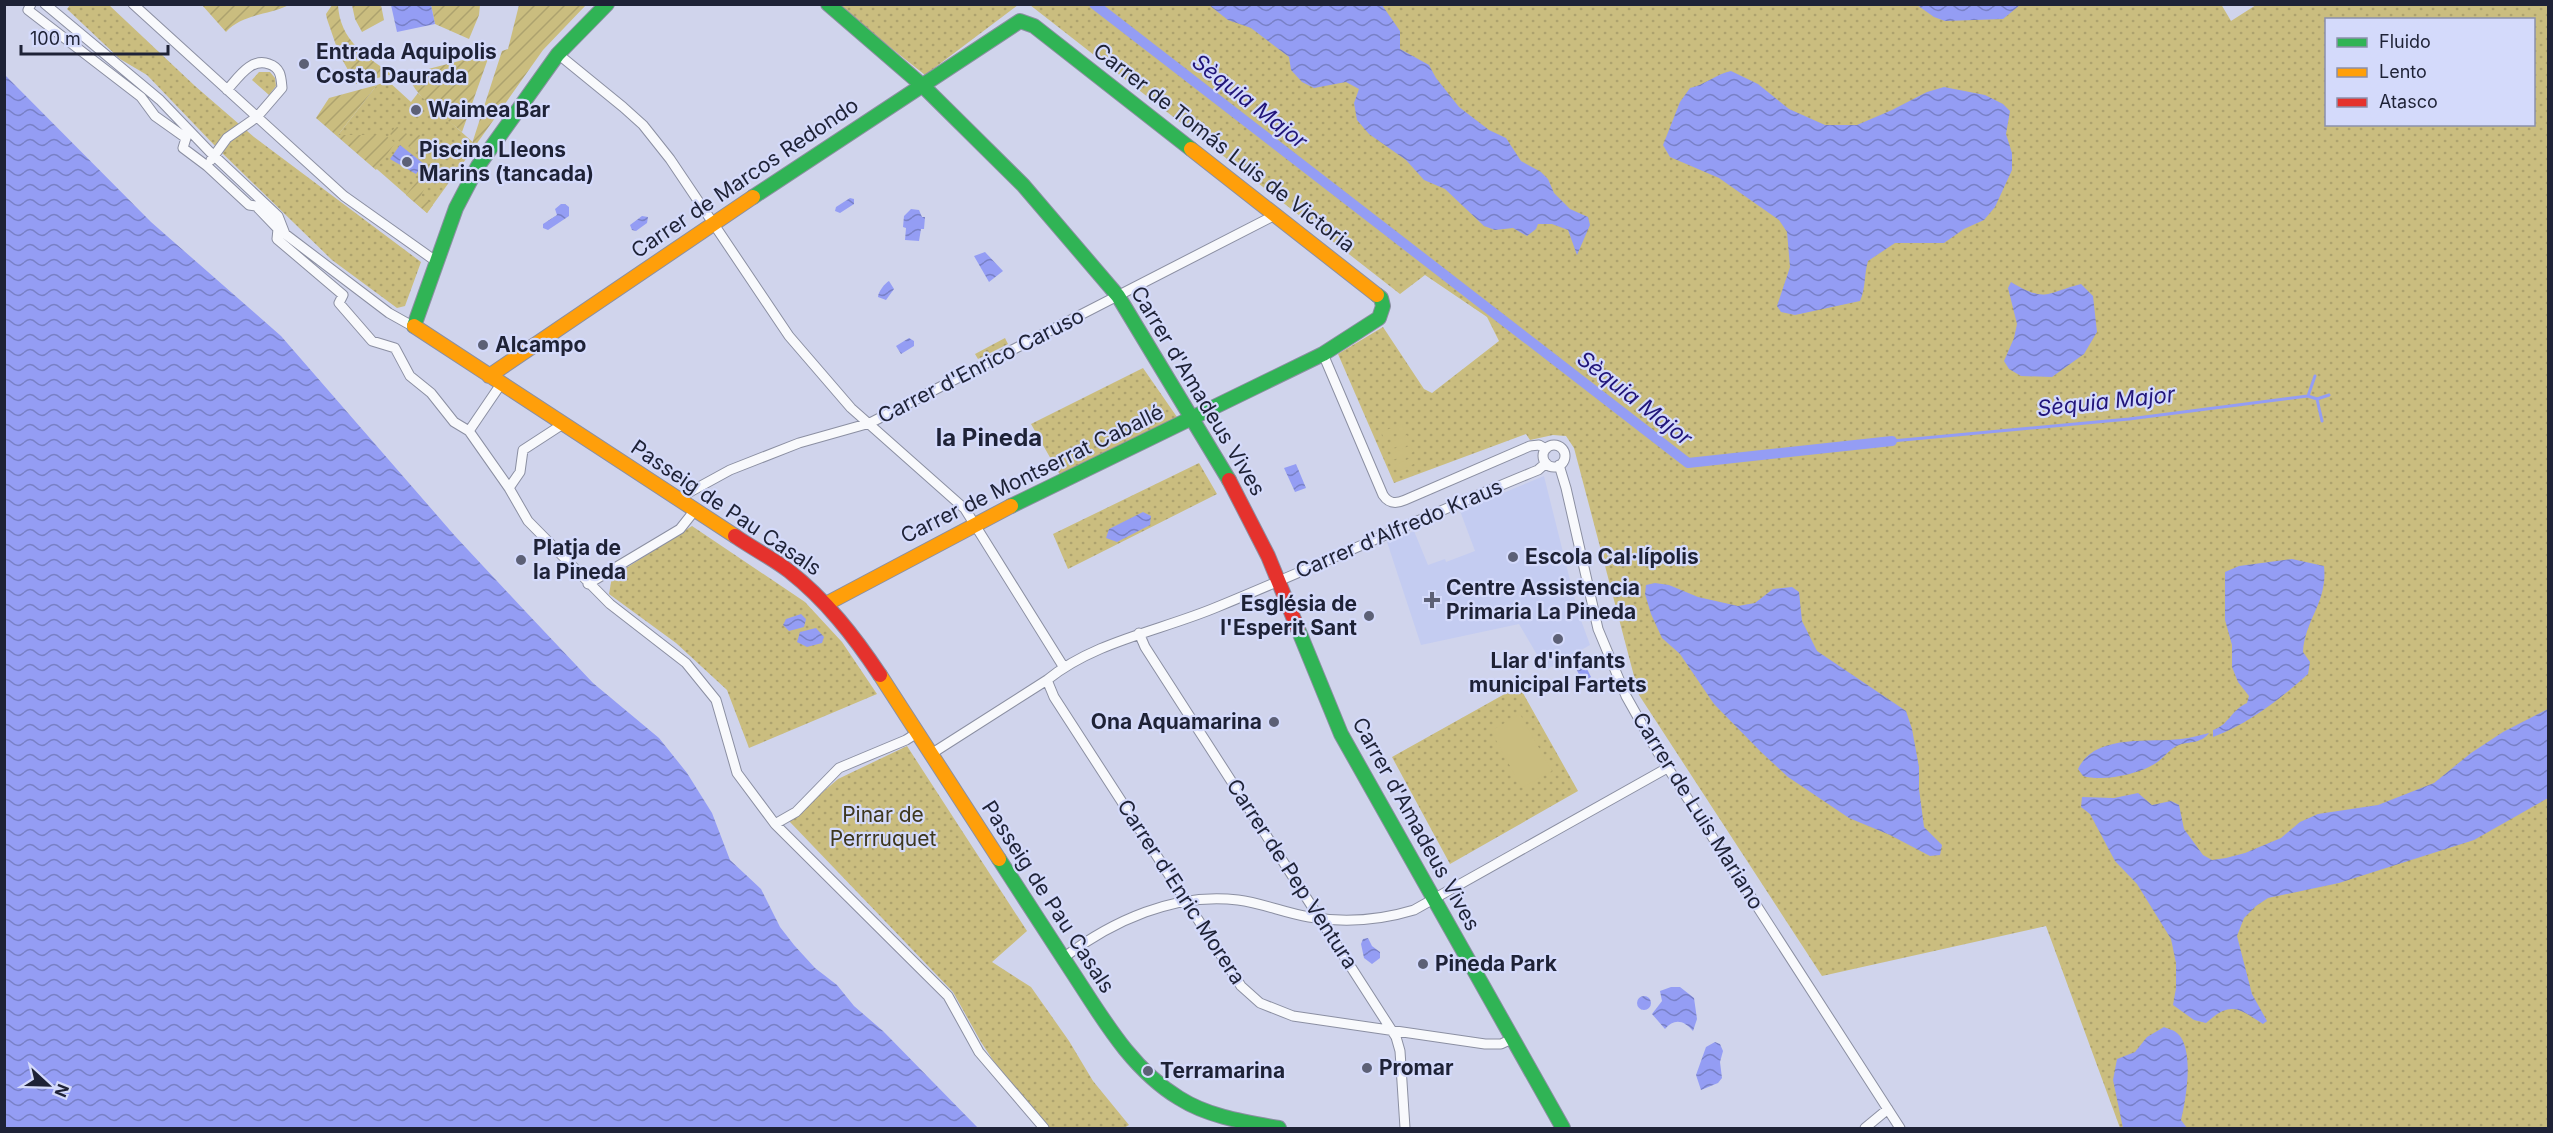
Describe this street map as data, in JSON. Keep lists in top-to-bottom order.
{
  "streets": {
    "street": [
      "Carrer de Tomás Luis de Victoria",
      "Carrer de Marcos Redondo",
      "Carrer d'Enrico Caruso",
      "Carrer d'Amadeus Vives",
      "Carrer de Montserrat Caballé",
      "Passeig de Pau Casals",
      "Carrer d'Alfredo Kraus",
      "Carrer de Luis Mariano",
      "Carrer de Pep Ventura",
      "Carrer d'Enric Morera"
    ]
  },
  "crossings": [
    ["Carrer de Tomás Luis de Victoria", "Carrer de Marcos Redondo"],
    ["Carrer de Tomás Luis de Victoria", "Carrer d'Enrico Caruso"],
    ["Carrer de Tomás Luis de Victoria", "Carrer de Montserrat Caballé"],
    ["Carrer de Marcos Redondo", "Carrer d'Amadeus Vives"],
    ["Carrer de Marcos Redondo", "Passeig de Pau Casals"],
    ["Carrer d'Enrico Caruso", "Carrer d'Amadeus Vives"],
    ["Carrer d'Enrico Caruso", "Passeig de Pau Casals"],
    ["Carrer d'Amadeus Vives", "Carrer de Montserrat Caballé"],
    ["Carrer d'Amadeus Vives", "Carrer d'Alfredo Kraus"],
    ["Carrer d'Amadeus Vives", "Carrer d'Enric Morera"],
    ["Carrer de Montserrat Caballé", "Passeig de Pau Casals"],
    ["Carrer de Montserrat Caballé", "Carrer d'Alfredo Kraus"],
    ["Passeig de Pau Casals", "Carrer d'Alfredo Kraus"],
    ["Carrer d'Alfredo Kraus", "Carrer de Luis Mariano"],
    ["Carrer d'Alfredo Kraus", "Carrer de Pep Ventura"],
    ["Carrer d'Alfredo Kraus", "Carrer d'Enric Morera"],
    ["Carrer de Pep Ventura", "Carrer d'Enric Morera"]
  ],
  "districts": ["la Pineda"],
  "water": ["Sèquia Major"],
  "parks": ["Pinar de Perrruquet"],
  "places": {
    "other": [
      "Entrada Aquipolis Costa Daurada",
      "Waimea Bar",
      "Piscina Lleons Marins (tancada)",
      "Alcampo",
      "Escola Cal·lípolis",
      "Platja de la Pineda",
      "Església de l'Esperit Sant",
      "Llar d'infants municipal Fartets",
      "Ona Aquamarina",
      "Pineda Park",
      "Promar",
      "Terramarina"
    ],
    "health": ["Centre Assistencia Primaria La Pineda"]
  },
  "legend": ["Fluido", "Lento", "Atasco"],
  "scale_bar": "100 m",
  "north": "right"
}
